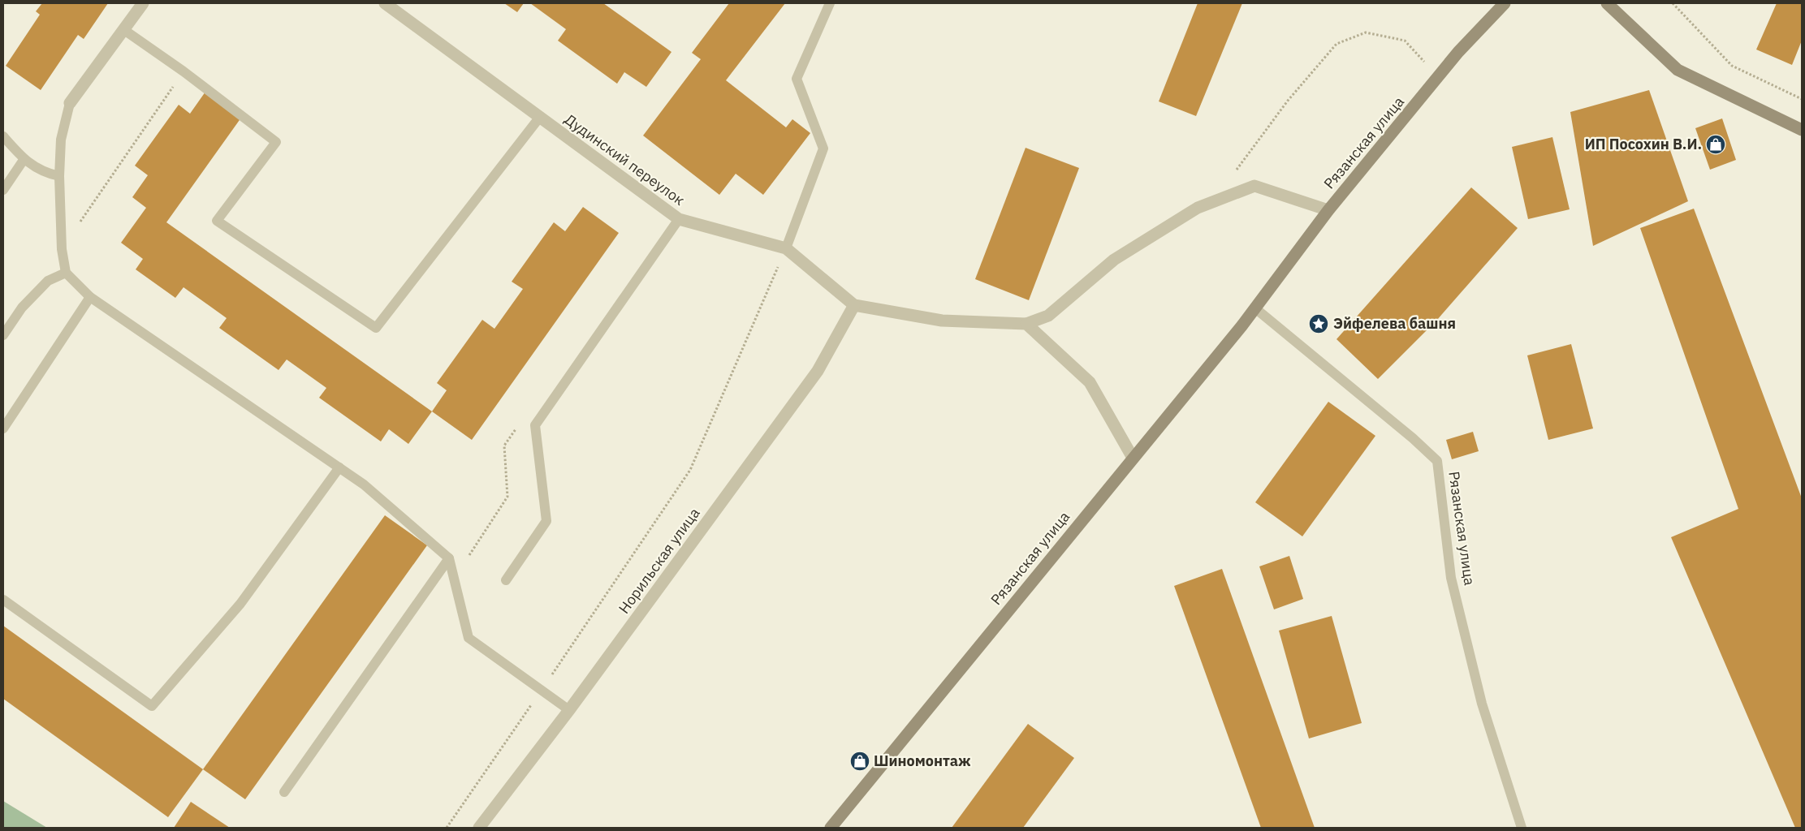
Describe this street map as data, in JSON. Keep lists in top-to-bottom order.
{
  "streets": {
    "street": ["Рязанская улица", "Дудинский переулок", "Норильская улица"]
  },
  "crossings": [
    ["Дудинский переулок", "Норильская улица"]
  ],
  "places": {
    "shop": ["ИП Посохин В.И.", "Шиномонтаж"],
    "place": ["Эйфелева башня"]
  }
}
